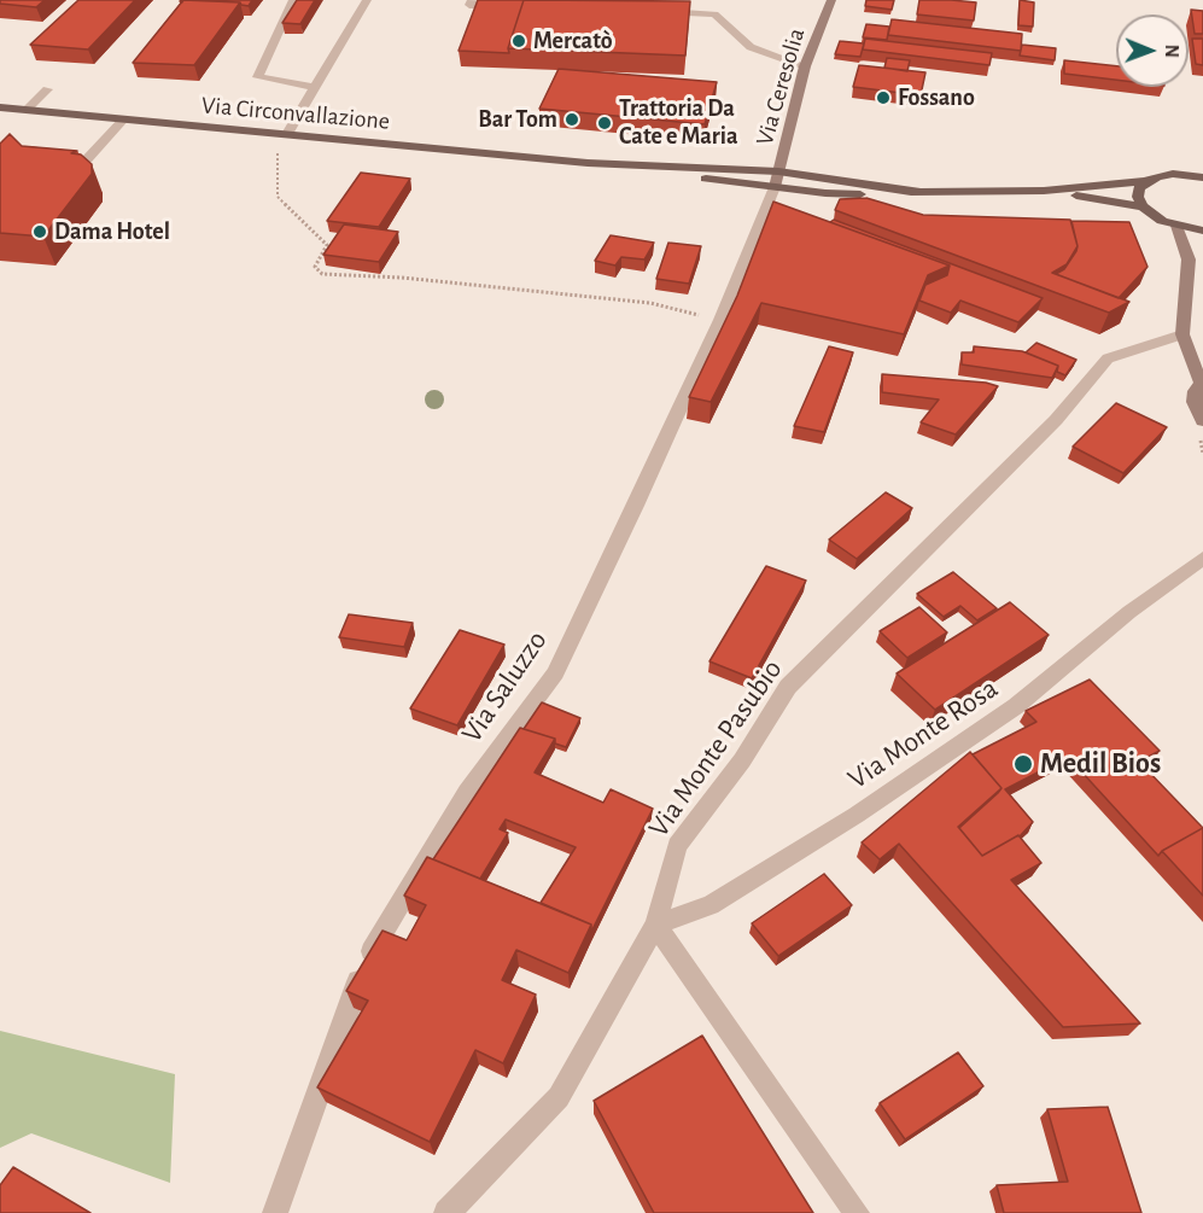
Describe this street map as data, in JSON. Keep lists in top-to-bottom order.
{
  "streets": {
    "main road": ["Via Ceresolia", "Via Circonvallazione"],
    "street": ["Via Saluzzo", "Via Monte Rosa", "Via Monte Pasubio"]
  },
  "crossings": [
    ["Via Ceresolia", "Via Circonvallazione"],
    ["Via Ceresolia", "Via Saluzzo"],
    ["Via Circonvallazione", "Via Saluzzo"],
    ["Via Monte Rosa", "Via Monte Pasubio"]
  ],
  "places": [
    "Mercatò",
    "Fossano",
    "Bar Tom",
    "Trattoria Da Cate e Maria",
    "Dama Hotel",
    "Medil Bios"
  ],
  "north": "right"
}
